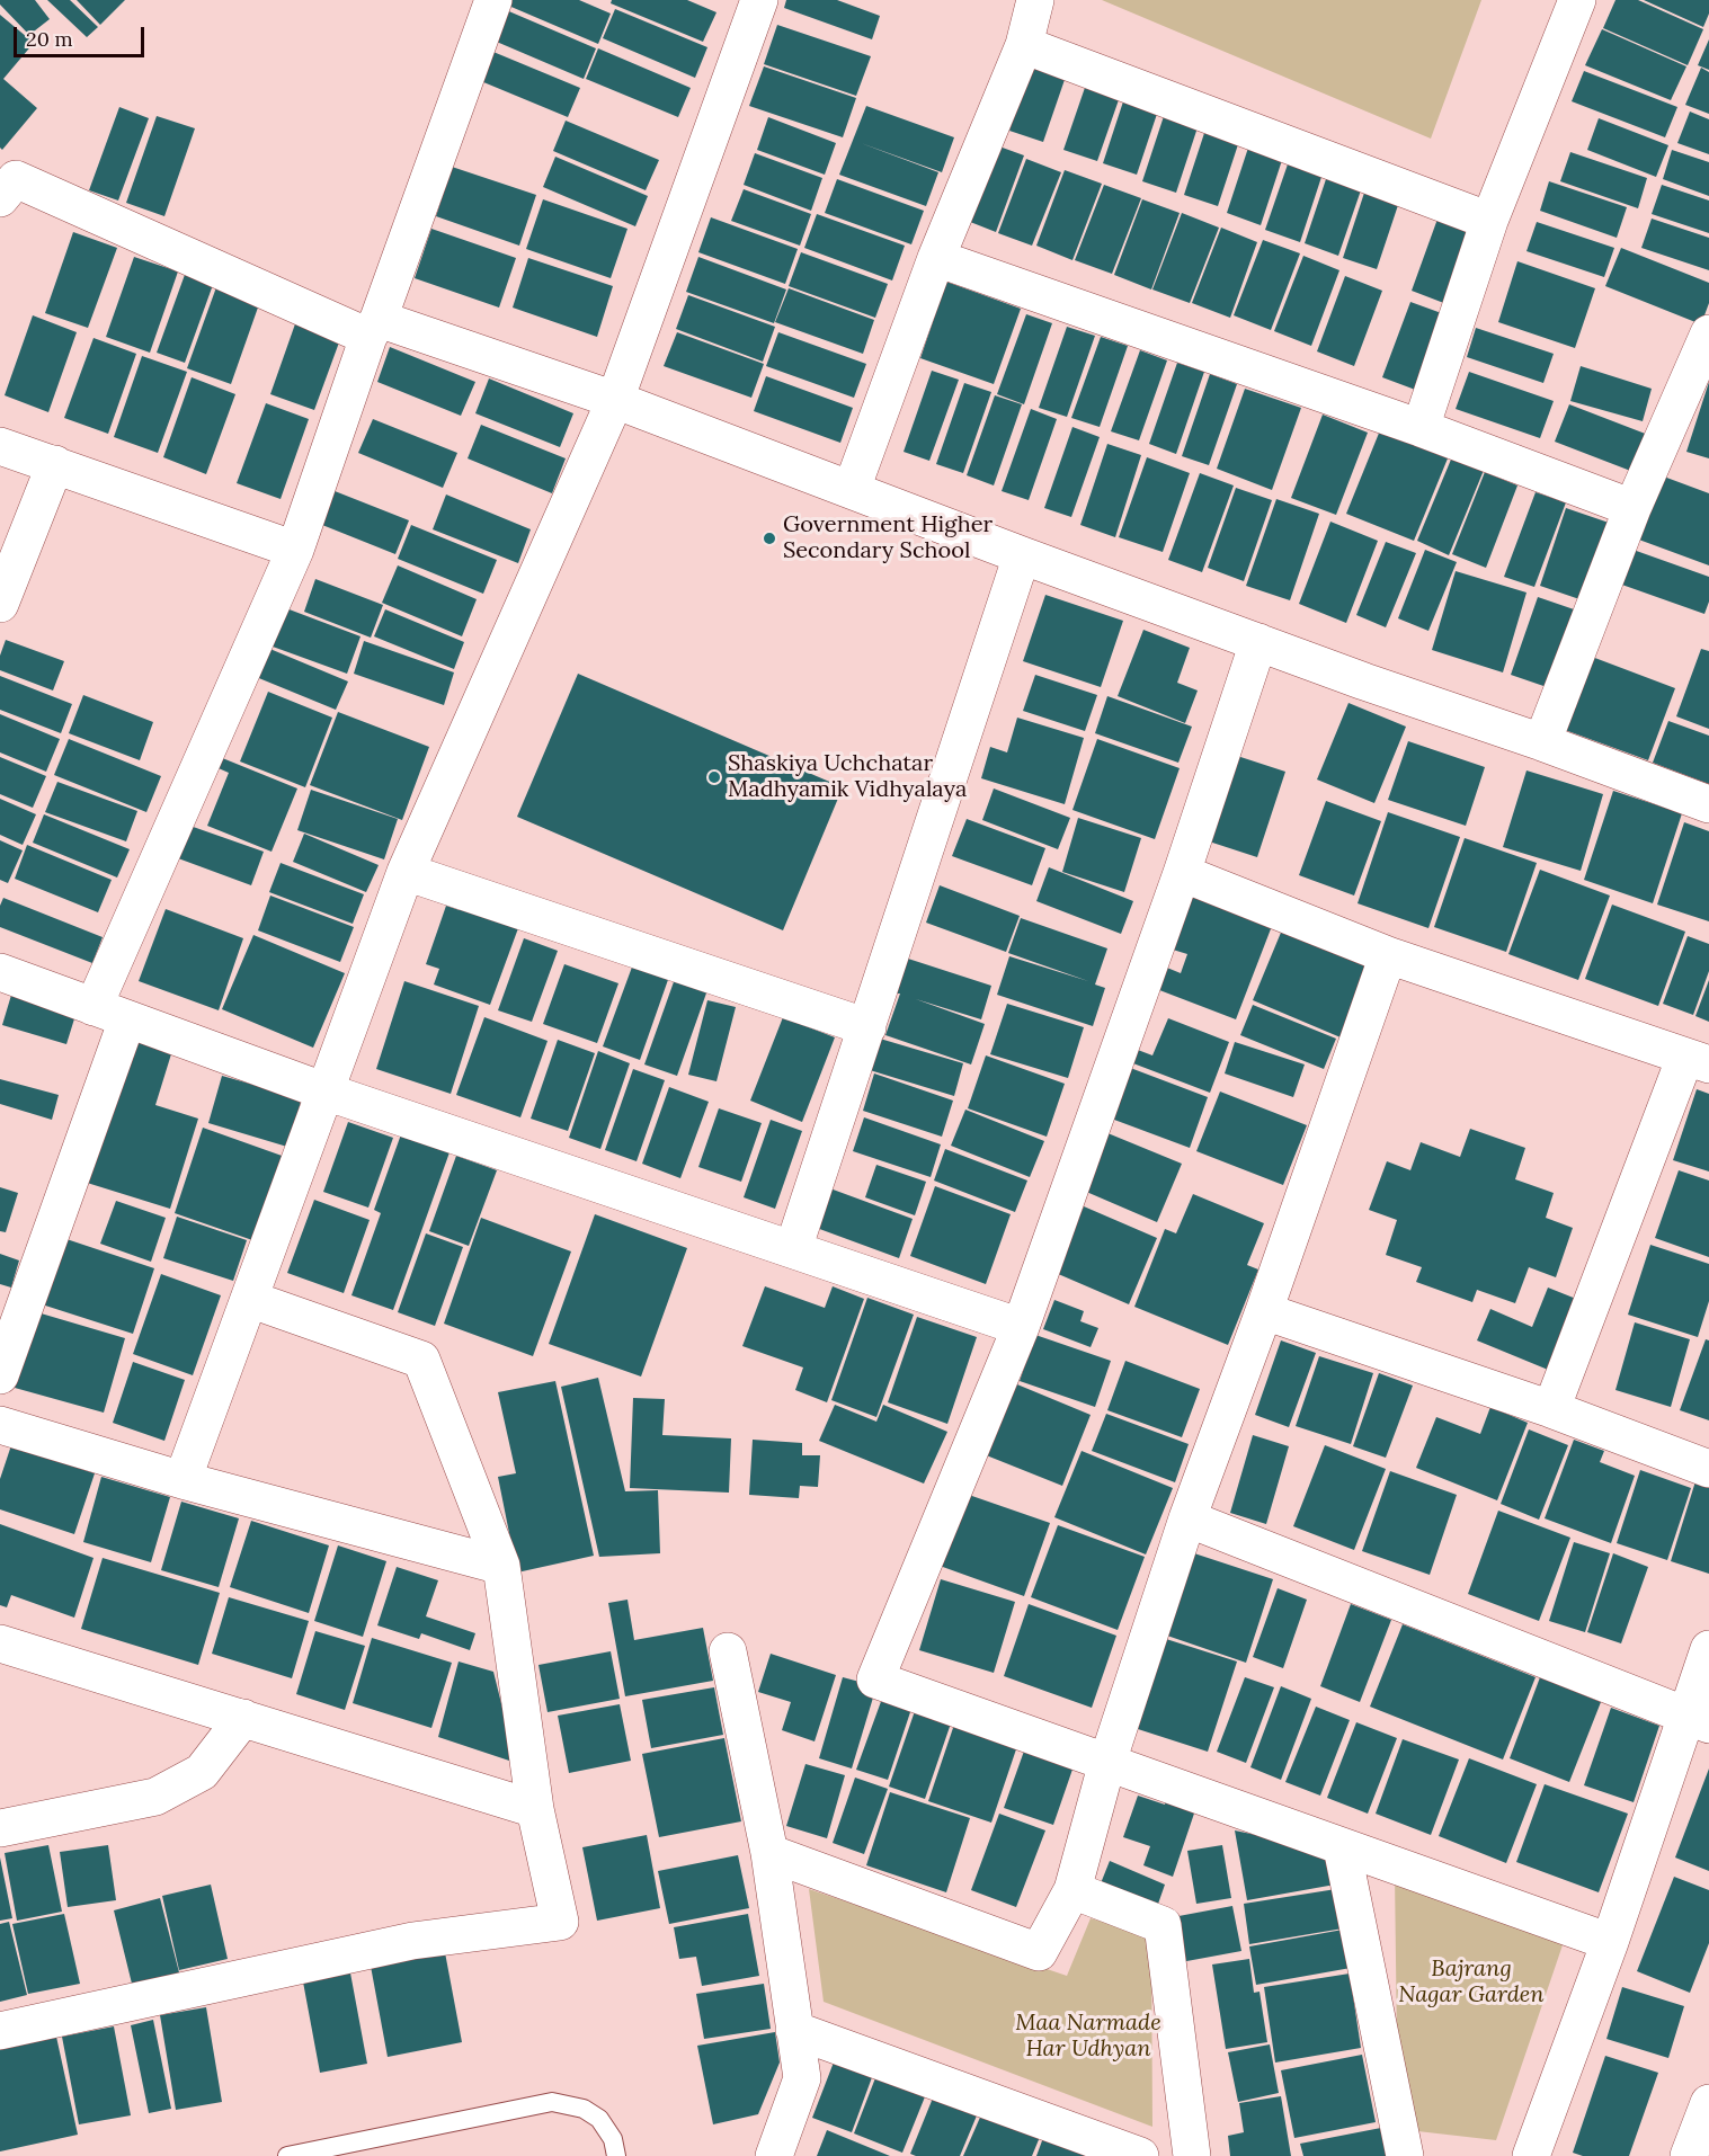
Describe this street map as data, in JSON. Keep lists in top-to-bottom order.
{
  "parks": ["Bajrang Nagar Garden", "Maa Narmade Har Udhyan"],
  "places": ["Government Higher Secondary School", "Shaskiya Uchchatar Madhyamik Vidhyalaya"],
  "scale_bar": "20 m"
}
